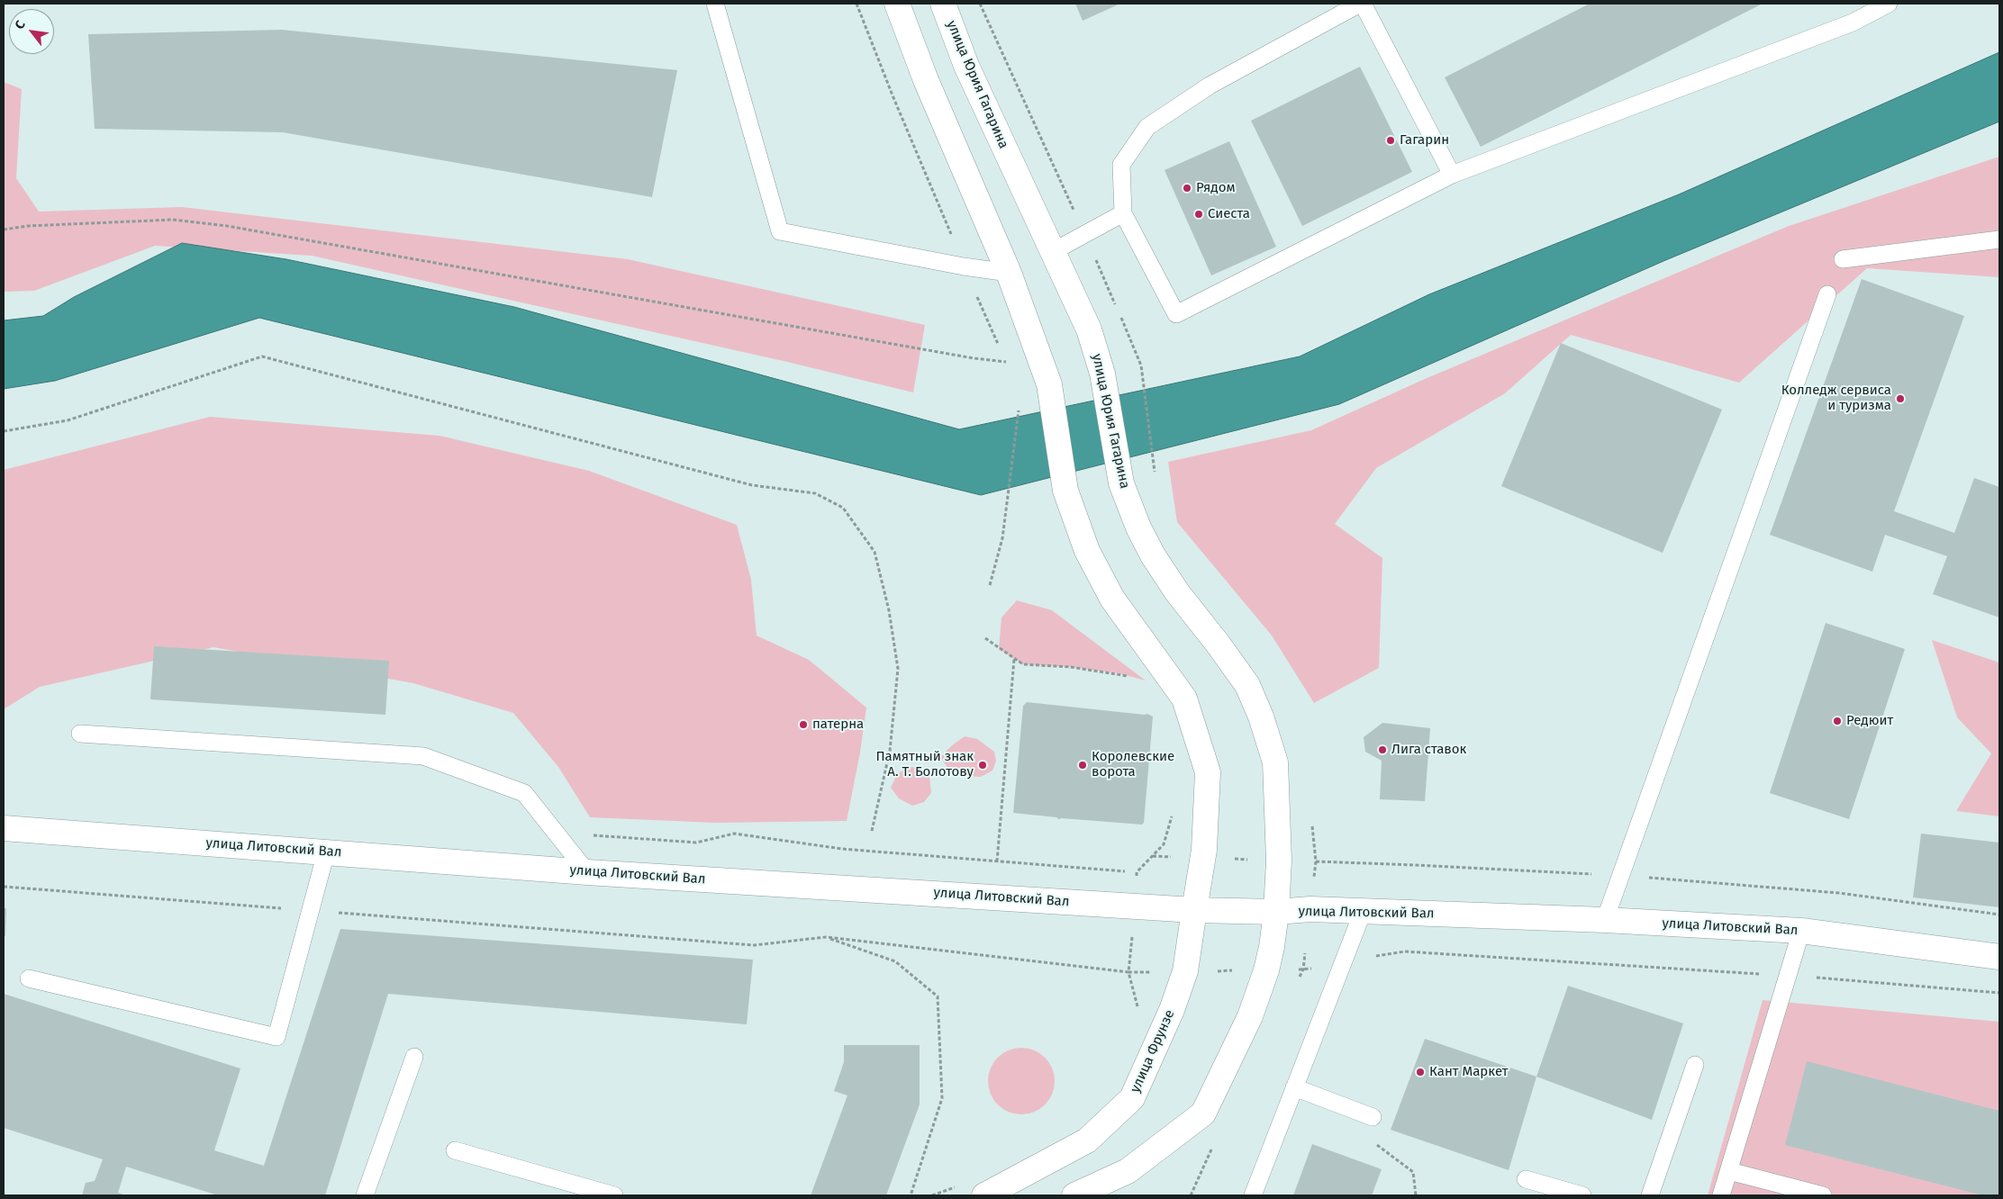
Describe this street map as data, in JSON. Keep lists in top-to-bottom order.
{
  "streets": {
    "main road": ["улица Юрия Гагарина", "улица Литовский Вал", "улица Фрунзе"]
  },
  "crossings": [
    ["улица Юрия Гагарина", "улица Литовский Вал"],
    ["улица Литовский Вал", "улица Фрунзе"]
  ],
  "places": [
    "Гагарин",
    "Рядом",
    "Сиеста",
    "Колледж сервиса и туризма",
    "Редюит",
    "патерна",
    "Лига ставок",
    "Памятный знак А. Т. Болотову",
    "Королевские ворота",
    "Кант Маркет"
  ],
  "north": "top left"
}
